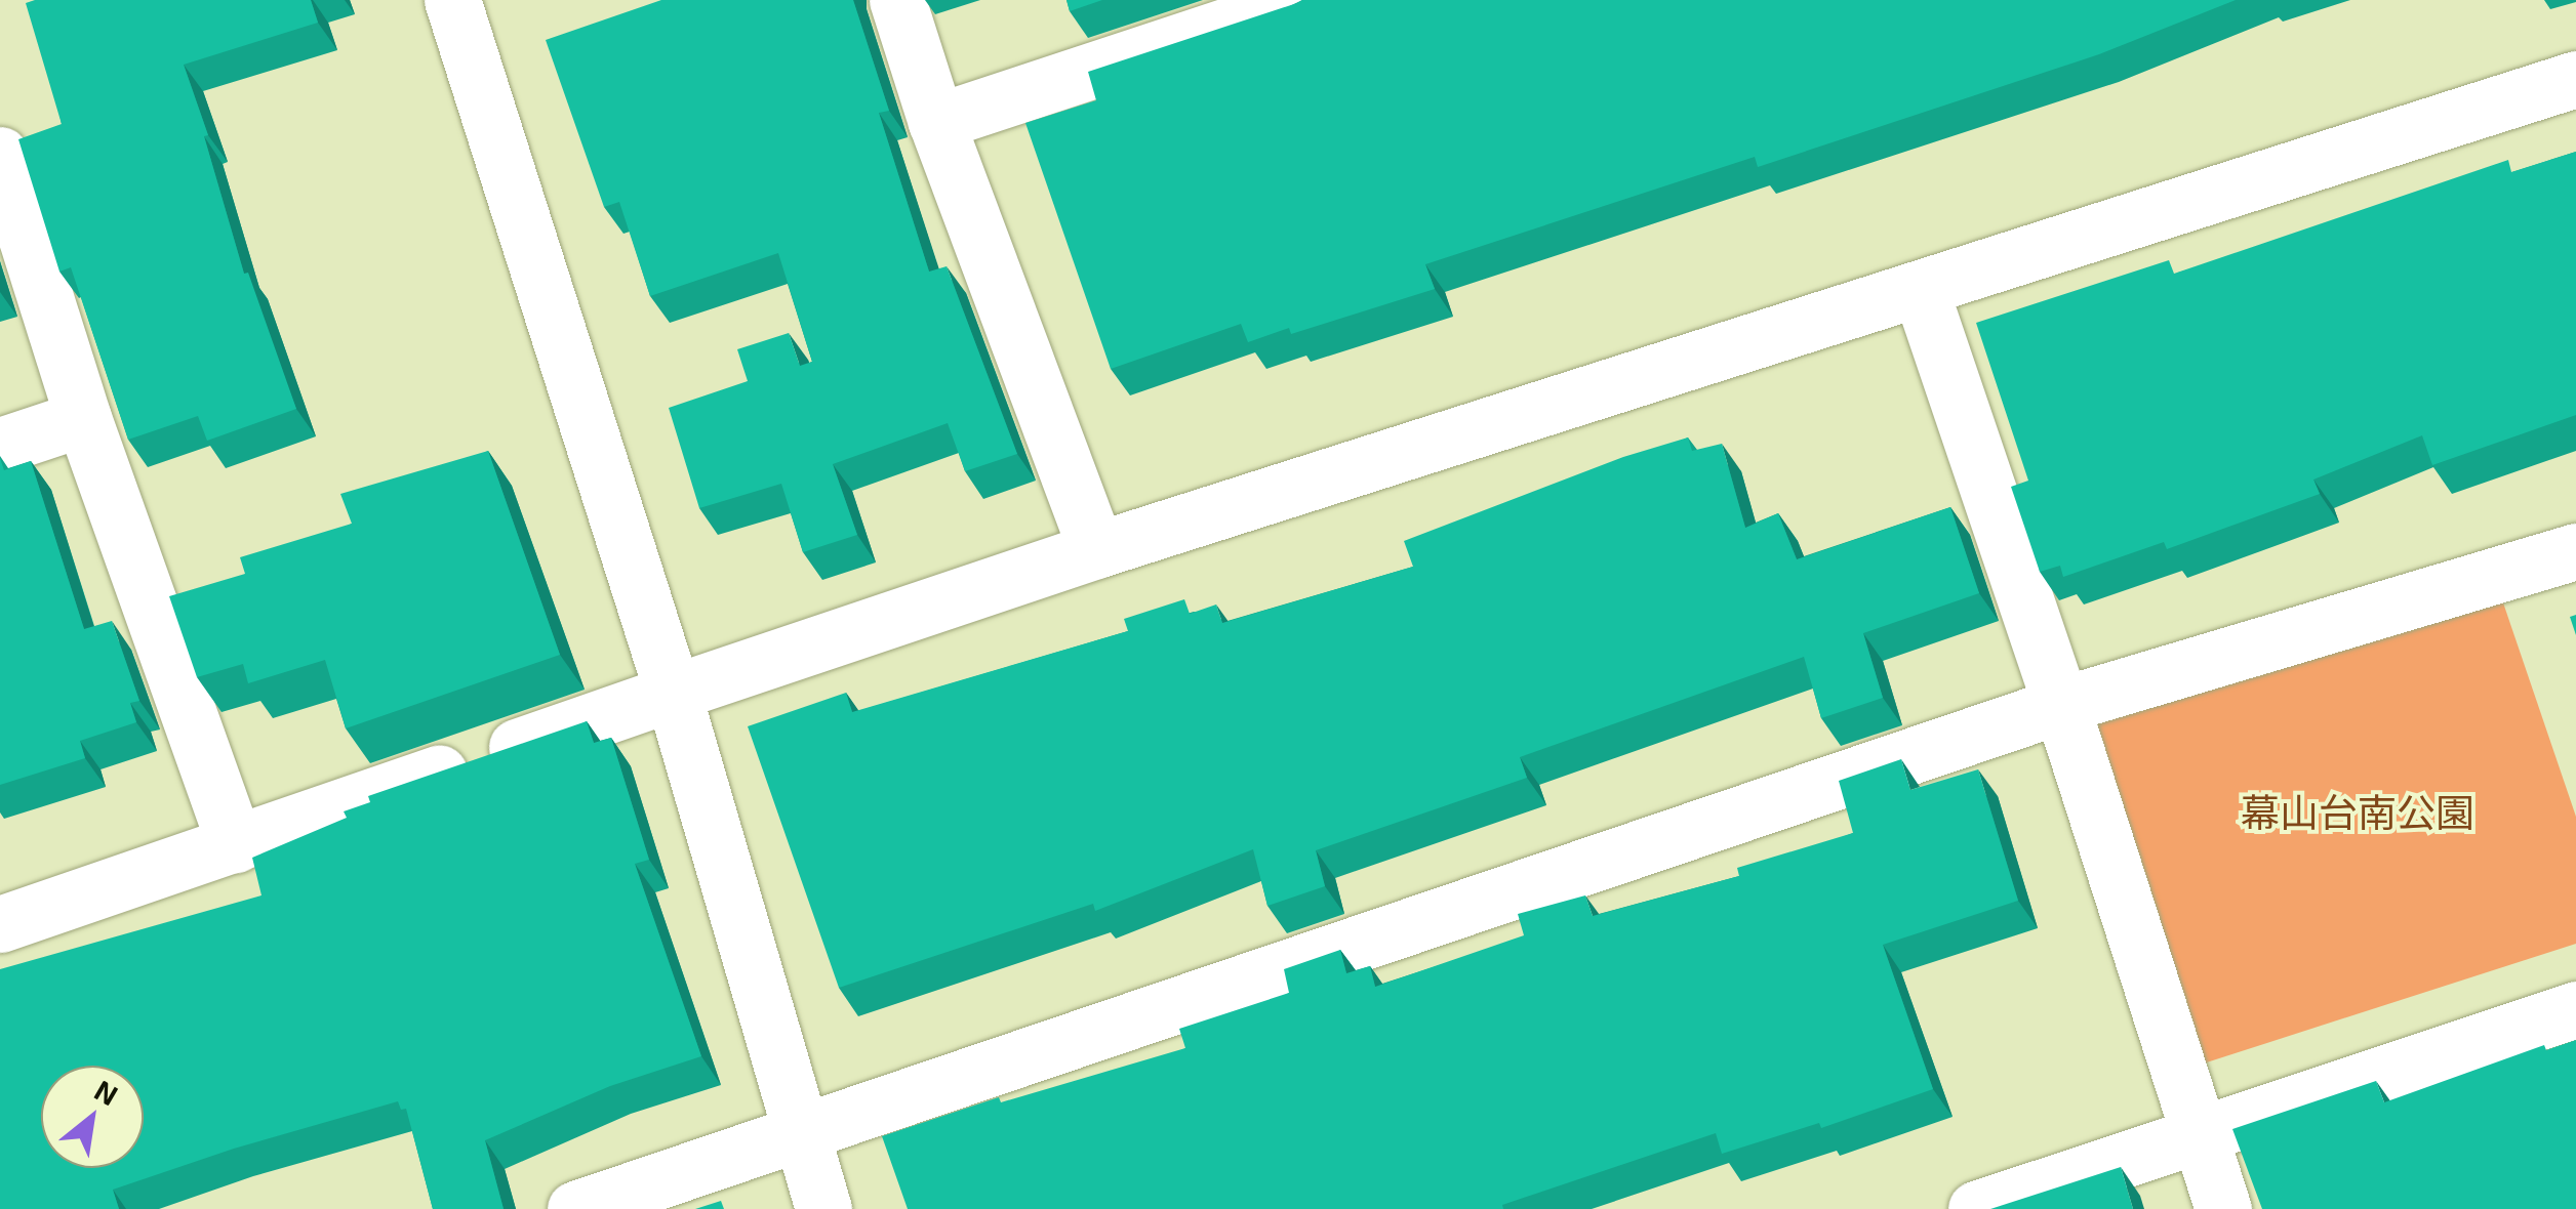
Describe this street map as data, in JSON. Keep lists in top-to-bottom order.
{
  "parks": ["幕山台南公園"],
  "north": "top right"
}
